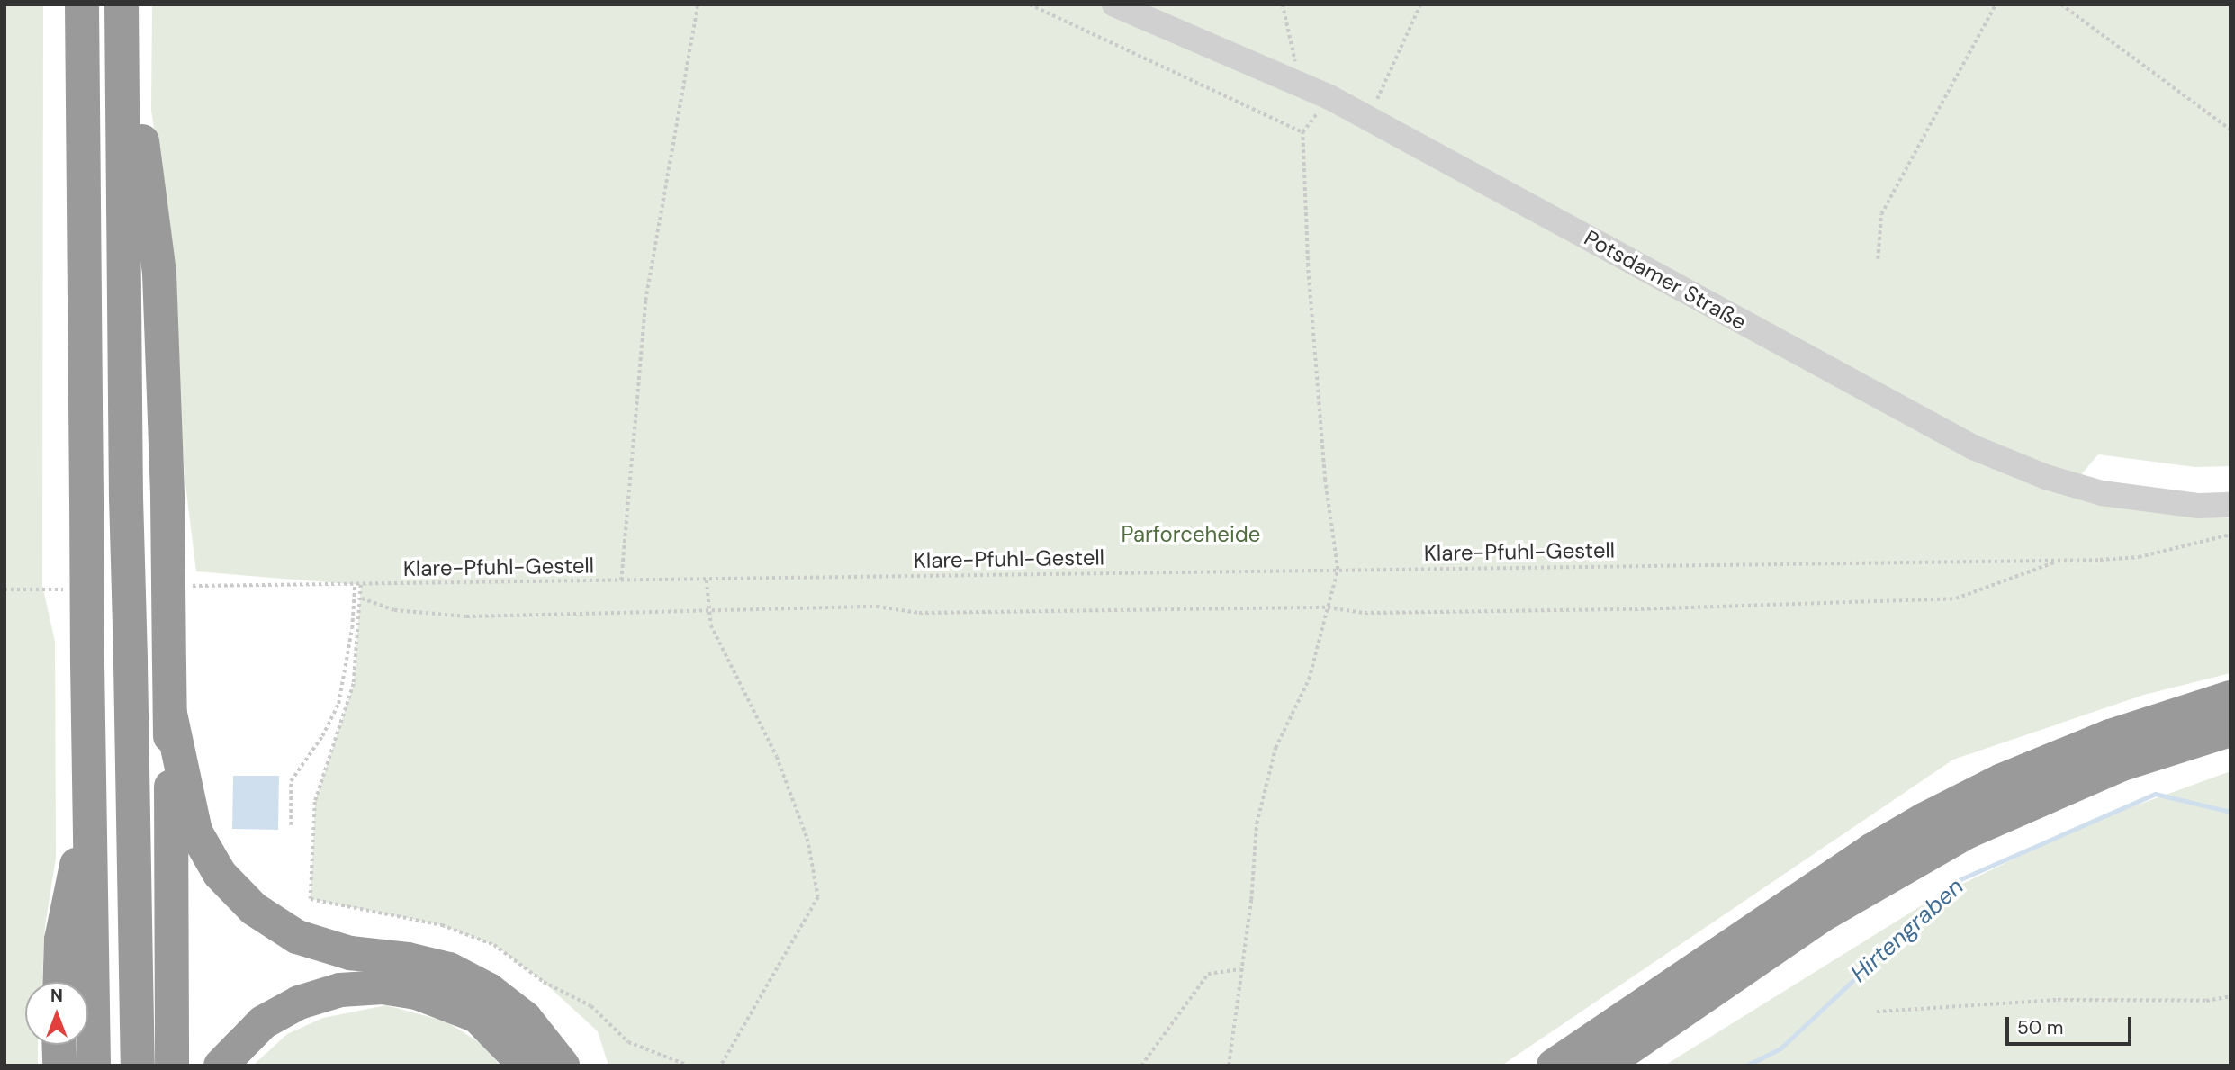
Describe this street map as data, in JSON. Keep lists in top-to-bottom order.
{
  "streets": {
    "street": ["Potsdamer Straße"],
    "path": ["Klare-Pfuhl-Gestell"]
  },
  "water": ["Hirtengraben"],
  "parks": ["Parforceheide"],
  "scale_bar": "50 m",
  "north": "top"
}
